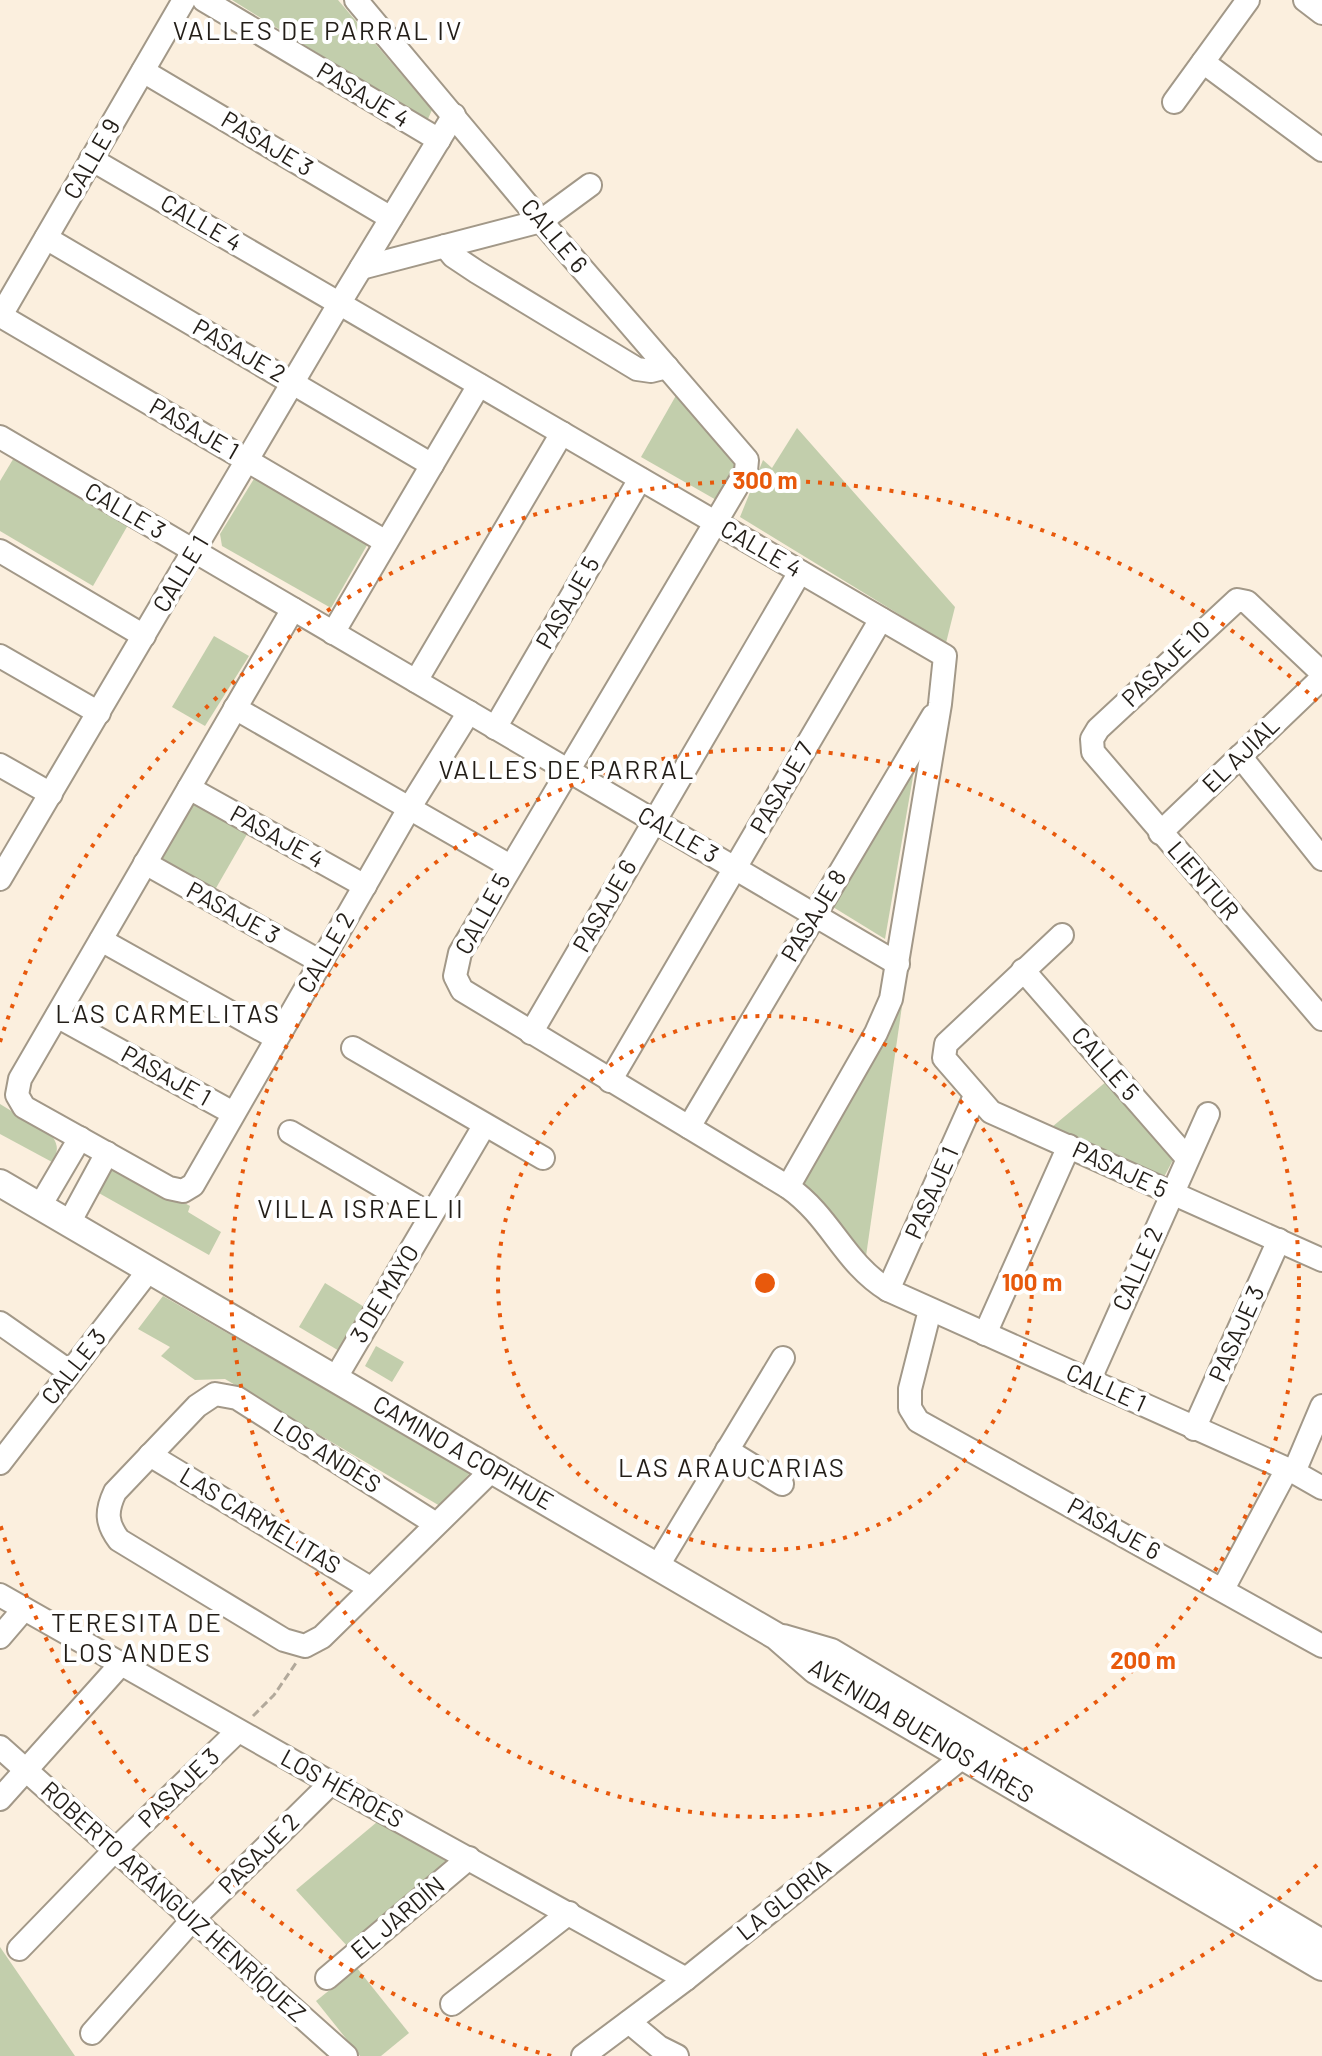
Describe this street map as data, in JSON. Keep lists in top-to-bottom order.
{
  "streets": {
    "street": [
      "PASAJE 4",
      "PASAJE 3",
      "CALLE 9",
      "CALLE 4",
      "CALLE 6",
      "PASAJE 2",
      "PASAJE 1",
      "CALLE 3",
      "CALLE 1",
      "PASAJE 5",
      "PASAJE 10",
      "EL AJIAL",
      "PASAJE 7",
      "LIENTUR",
      "PASAJE 6",
      "CALLE 5",
      "PASAJE 8",
      "CALLE 2",
      "3 DE MAYO",
      "CAMINO A COPIHUE",
      "LOS ANDES",
      "LAS CARMELITAS",
      "AVENIDA BUENOS AIRES",
      "LOS HÉROES",
      "LA GLORIA",
      "ROBERTO ARÁNGUIZ HENRÍQUEZ",
      "EL JARDÍN"
    ]
  },
  "crossings": [
    ["PASAJE 4", "CALLE 1"],
    ["PASAJE 4", "CALLE 2"],
    ["PASAJE 3", "CALLE 9"],
    ["PASAJE 3", "CALLE 1"],
    ["PASAJE 3", "PASAJE 5"],
    ["PASAJE 3", "CALLE 2"],
    ["PASAJE 3", "LOS HÉROES"],
    ["PASAJE 3", "ROBERTO ARÁNGUIZ HENRÍQUEZ"],
    ["CALLE 9", "CALLE 4"],
    ["CALLE 9", "PASAJE 2"],
    ["CALLE 9", "PASAJE 1"],
    ["CALLE 4", "CALLE 3"],
    ["CALLE 4", "CALLE 1"],
    ["CALLE 4", "PASAJE 5"],
    ["CALLE 4", "PASAJE 7"],
    ["CALLE 4", "PASAJE 6"],
    ["CALLE 4", "CALLE 5"],
    ["CALLE 4", "PASAJE 8"],
    ["CALLE 6", "CALLE 1"],
    ["CALLE 6", "CALLE 5"],
    ["PASAJE 2", "CALLE 1"],
    ["PASAJE 2", "LOS HÉROES"],
    ["PASAJE 2", "ROBERTO ARÁNGUIZ HENRÍQUEZ"],
    ["PASAJE 1", "CALLE 1"],
    ["PASAJE 1", "PASAJE 5"],
    ["PASAJE 1", "CALLE 5"],
    ["PASAJE 1", "CALLE 2"],
    ["CALLE 3", "CALLE 1"],
    ["CALLE 3", "PASAJE 5"],
    ["CALLE 3", "PASAJE 7"],
    ["CALLE 3", "PASAJE 6"],
    ["CALLE 3", "CALLE 5"],
    ["CALLE 3", "PASAJE 8"],
    ["CALLE 3", "CALLE 2"],
    ["CALLE 3", "CAMINO A COPIHUE"],
    ["CALLE 1", "PASAJE 6"],
    ["CALLE 1", "CALLE 5"],
    ["CALLE 1", "CALLE 2"],
    ["PASAJE 5", "CALLE 5"],
    ["PASAJE 5", "CALLE 2"],
    ["PASAJE 10", "EL AJIAL"],
    ["PASAJE 10", "LIENTUR"],
    ["EL AJIAL", "LIENTUR"],
    ["PASAJE 7", "CALLE 5"],
    ["PASAJE 6", "CALLE 5"],
    ["CALLE 5", "PASAJE 8"],
    ["CALLE 5", "CALLE 2"],
    ["3 DE MAYO", "CAMINO A COPIHUE"],
    ["CAMINO A COPIHUE", "AVENIDA BUENOS AIRES"],
    ["LOS ANDES", "LAS CARMELITAS"],
    ["AVENIDA BUENOS AIRES", "LA GLORIA"],
    ["LOS HÉROES", "LA GLORIA"],
    ["LOS HÉROES", "EL JARDÍN"]
  ],
  "districts": [
    "VALLES DE PARRAL IV",
    "VALLES DE PARRAL",
    "LAS CARMELITAS",
    "VILLA ISRAEL II",
    "LAS ARAUCARIAS",
    "TERESITA DE LOS ANDES"
  ],
  "rings": ["300 m", "100 m", "200 m"]
}
